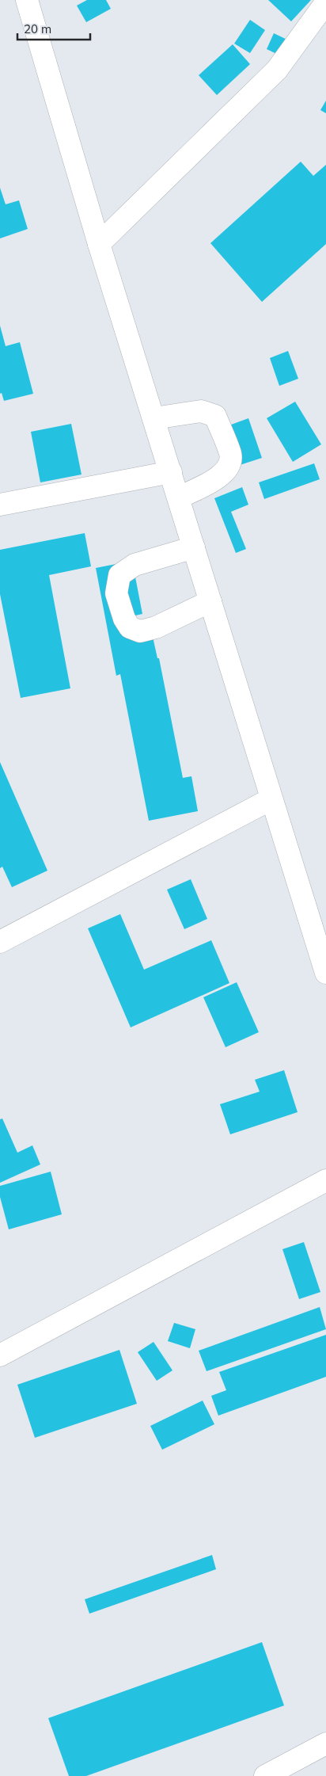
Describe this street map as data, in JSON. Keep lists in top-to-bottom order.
{
  "scale_bar": "20 m"
}
